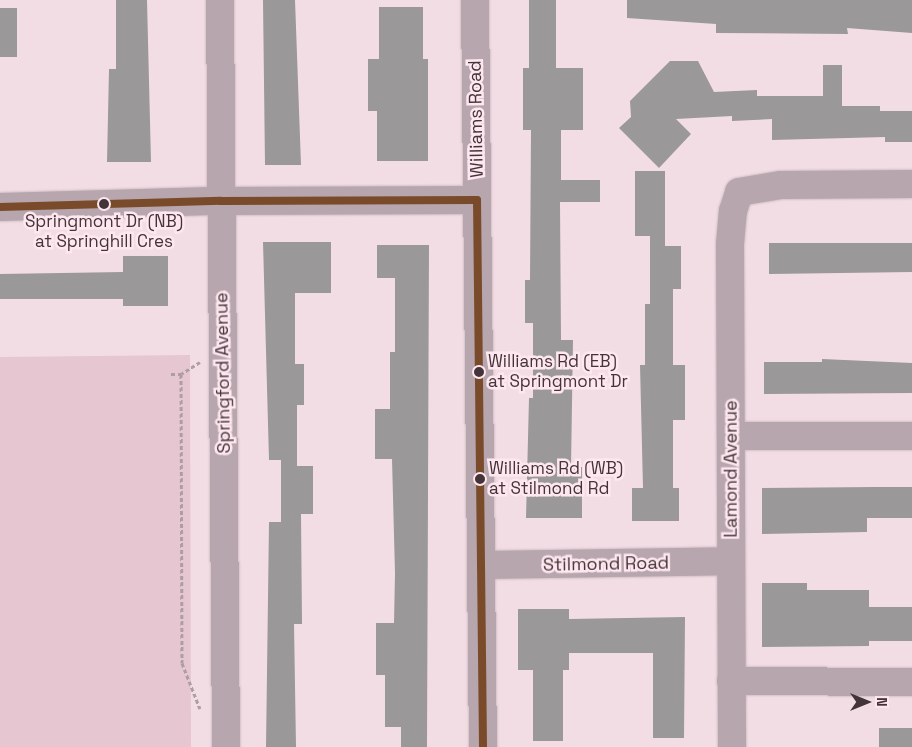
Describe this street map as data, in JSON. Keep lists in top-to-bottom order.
{
  "streets": {
    "street": [
      "Williams Road",
      "Springford Avenue",
      "Lamond Avenue",
      "Stilmond Road"
    ]
  },
  "crossings": [
    ["Williams Road", "Stilmond Road"],
    ["Lamond Avenue", "Stilmond Road"]
  ],
  "places": ["Springmont Dr (NB) at Springhill Cres", "Williams Rd (EB) at Springmont Dr", "Williams Rd (WB) at Stilmond Rd"],
  "north": "right"
}
